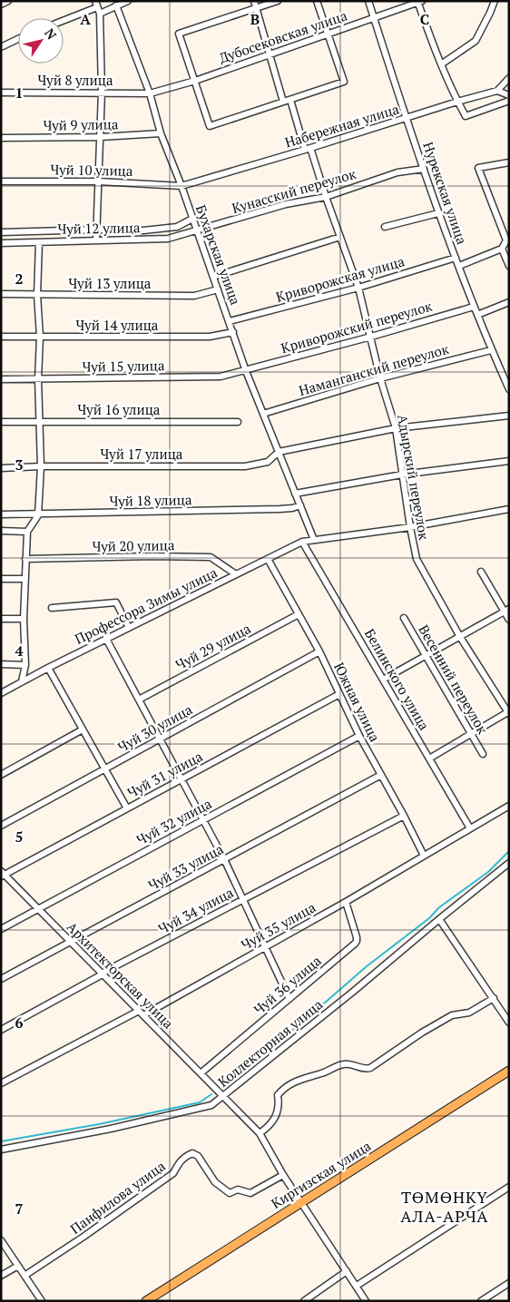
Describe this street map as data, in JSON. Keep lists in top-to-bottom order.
{
  "streets": {
    "main road": ["Киргизская улица"],
    "street": [
      "Дубосековская улица",
      "Чуй 8 улица",
      "Чуй 9 улица",
      "Набережная улица",
      "Чуй 10 улица",
      "Кунасский переулок",
      "Нурекская улица",
      "Чуй 12 улица",
      "Бухарская улица",
      "Криворожская улица",
      "Чуй 13 улица",
      "Чуй 14 улица",
      "Криворожский переулок",
      "Чуй 15 улица",
      "Наманганский переулок",
      "Чуй 16 улица",
      "Чуй 17 улица",
      "Адырский переулок",
      "Чуй 18 улица",
      "Чуй 20 улица",
      "Профессора Зимы улица",
      "Чуй 29 улица",
      "Белинского улица",
      "Весенний переулок",
      "Южная улица",
      "Чуй 30 улица",
      "Чуй 31 улица",
      "Чуй 32 улица",
      "Чуй 33 улица",
      "Чуй 34 улица",
      "Чуй 35 улица",
      "Архитекторская улица",
      "Чуй 36 улица",
      "Коллекторная улица",
      "Панфилова улица"
    ]
  },
  "crossings": [
    ["Дубосековская улица", "Чуй 8 улица"],
    ["Дубосековская улица", "Нурекская улица"],
    ["Дубосековская улица", "Бухарская улица"],
    ["Чуй 8 улица", "Бухарская улица"],
    ["Чуй 9 улица", "Бухарская улица"],
    ["Набережная улица", "Чуй 10 улица"],
    ["Набережная улица", "Нурекская улица"],
    ["Набережная улица", "Бухарская улица"],
    ["Набережная улица", "Адырский переулок"],
    ["Чуй 10 улица", "Бухарская улица"],
    ["Кунасский переулок", "Нурекская улица"],
    ["Кунасский переулок", "Чуй 12 улица"],
    ["Кунасский переулок", "Бухарская улица"],
    ["Кунасский переулок", "Адырский переулок"],
    ["Нурекская улица", "Криворожская улица"],
    ["Нурекская улица", "Криворожский переулок"],
    ["Нурекская улица", "Наманганский переулок"],
    ["Чуй 12 улица", "Бухарская улица"],
    ["Бухарская улица", "Криворожская улица"],
    ["Бухарская улица", "Чуй 13 улица"],
    ["Бухарская улица", "Чуй 14 улица"],
    ["Бухарская улица", "Криворожский переулок"],
    ["Бухарская улица", "Чуй 15 улица"],
    ["Бухарская улица", "Наманганский переулок"],
    ["Бухарская улица", "Чуй 17 улица"],
    ["Бухарская улица", "Чуй 18 улица"],
    ["Бухарская улица", "Профессора Зимы улица"],
    ["Криворожская улица", "Адырский переулок"],
    ["Криворожский переулок", "Чуй 15 улица"],
    ["Криворожский переулок", "Адырский переулок"],
    ["Наманганский переулок", "Адырский переулок"],
    ["Адырский переулок", "Профессора Зимы улица"],
    ["Чуй 20 улица", "Профессора Зимы улица"],
    ["Профессора Зимы улица", "Белинского улица"],
    ["Профессора Зимы улица", "Южная улица"],
    ["Чуй 29 улица", "Южная улица"],
    ["Белинского улица", "Чуй 35 улица"],
    ["Южная улица", "Чуй 30 улица"],
    ["Южная улица", "Чуй 31 улица"],
    ["Южная улица", "Чуй 32 улица"],
    ["Южная улица", "Чуй 33 улица"],
    ["Южная улица", "Чуй 34 улица"],
    ["Южная улица", "Чуй 35 улица"],
    ["Чуй 31 улица", "Архитекторская улица"],
    ["Чуй 32 улица", "Архитекторская улица"],
    ["Чуй 33 улица", "Архитекторская улица"],
    ["Чуй 34 улица", "Архитекторская улица"],
    ["Чуй 35 улица", "Архитекторская улица"],
    ["Чуй 35 улица", "Чуй 36 улица"],
    ["Архитекторская улица", "Чуй 36 улица"],
    ["Архитекторская улица", "Коллекторная улица"],
    ["Архитекторская улица", "Киргизская улица"],
    ["Архитекторская улица", "Панфилова улица"]
  ],
  "districts": ["ТӨМӨНКҮ АЛА-АРЧА"],
  "north": "top right",
  "grid": {
    "columns": ["A", "B", "C"],
    "rows": [
      "1",
      "2",
      "3",
      "4",
      "5",
      "6",
      "7"
    ]
  }
}
